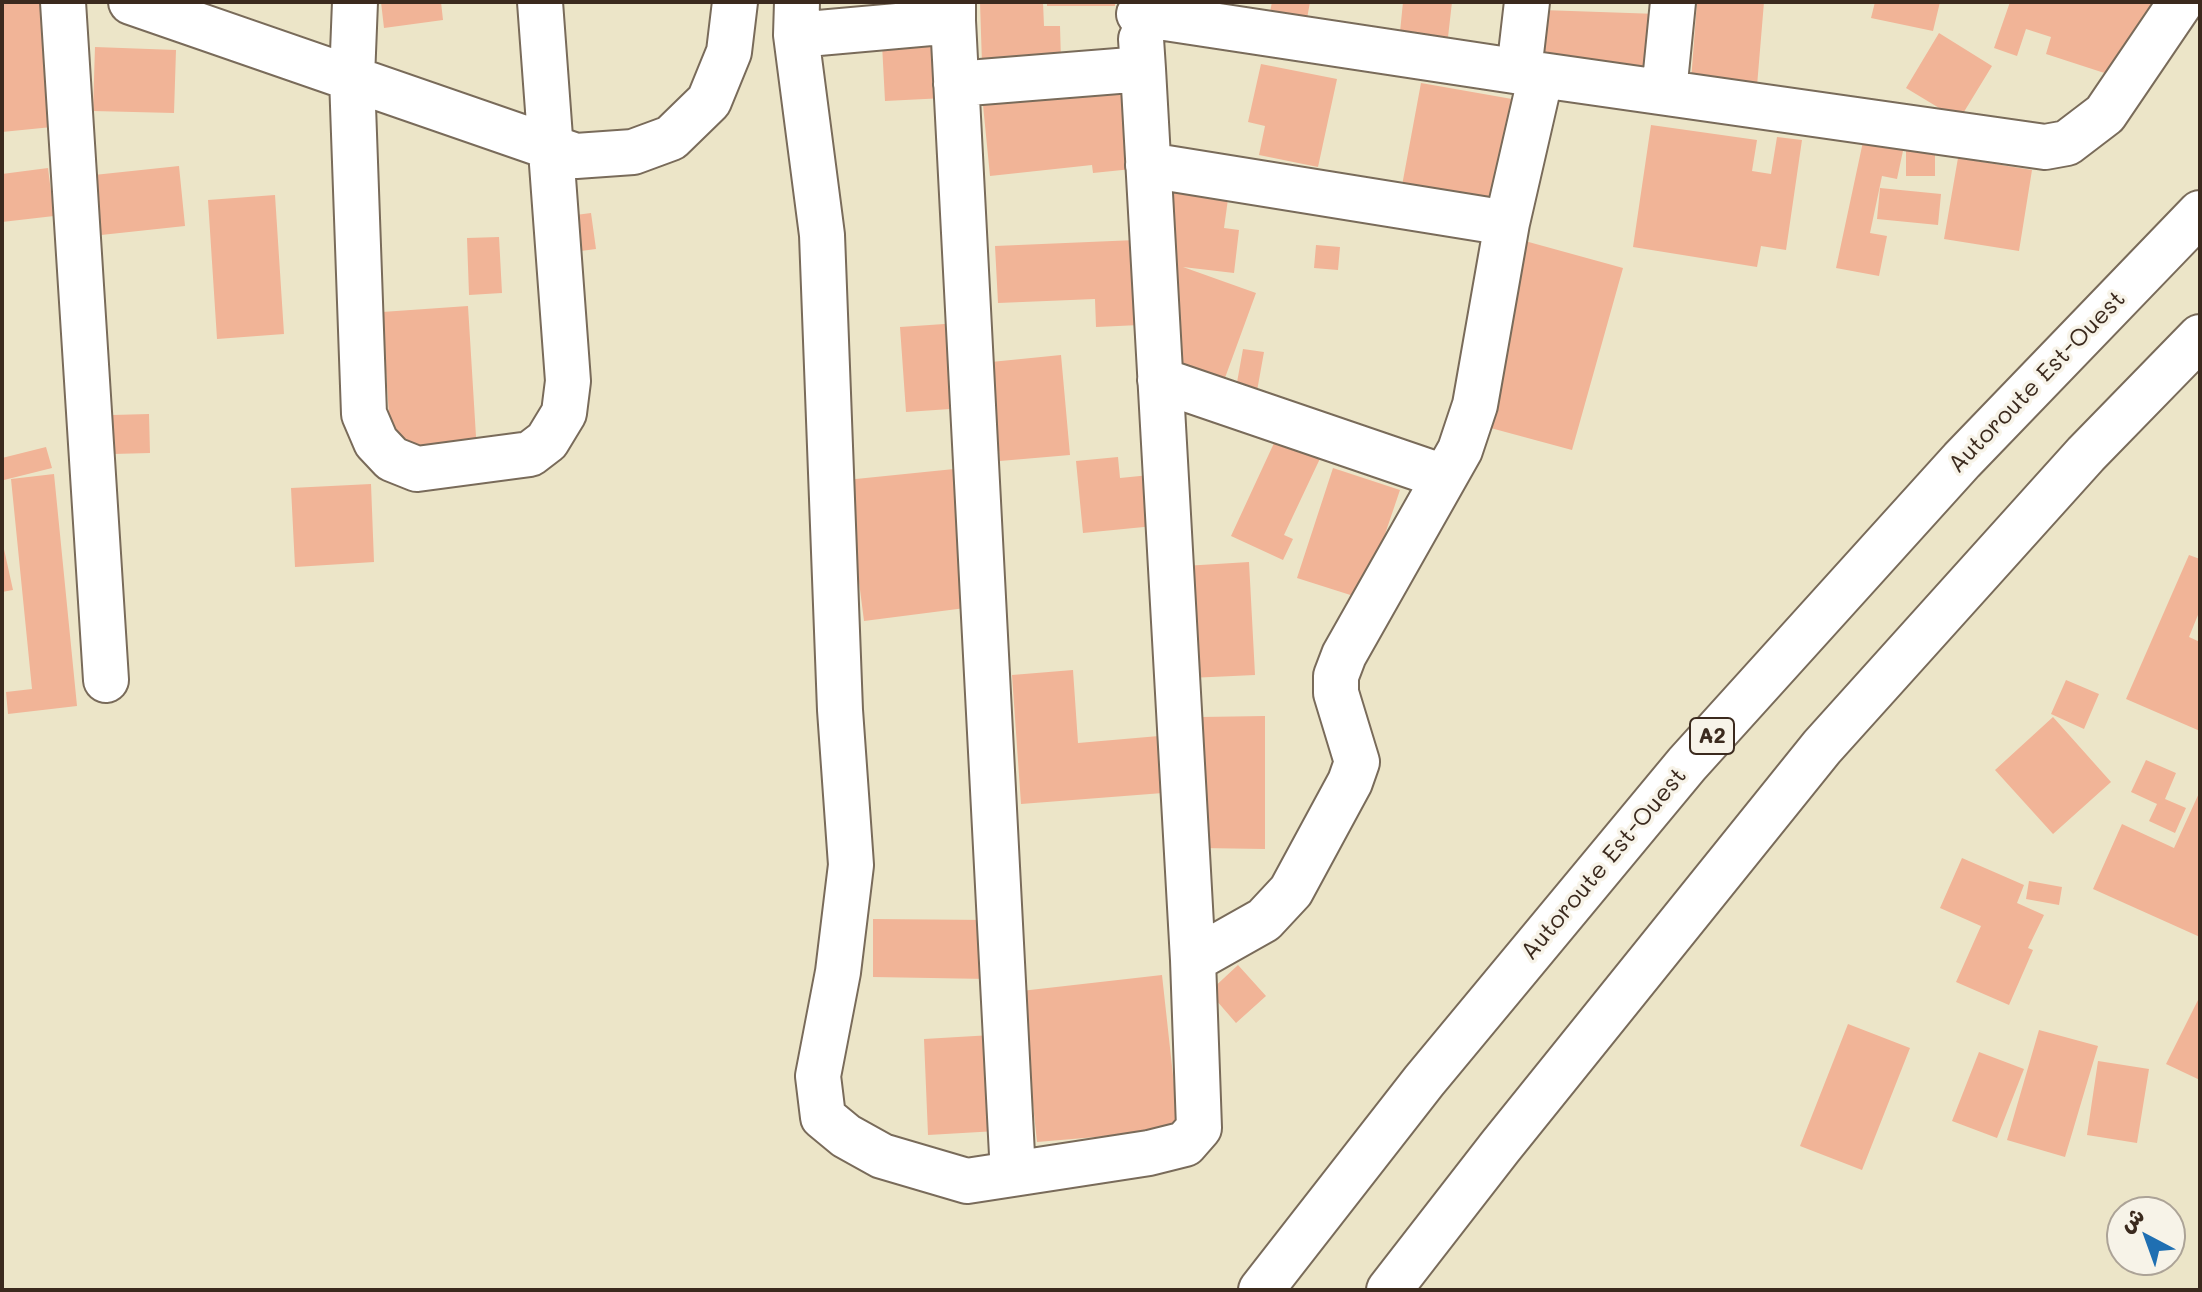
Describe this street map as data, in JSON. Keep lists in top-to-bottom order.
{
  "streets": {
    "main road": ["Autoroute Est-Ouest", "A2"]
  },
  "north": "top left"
}
